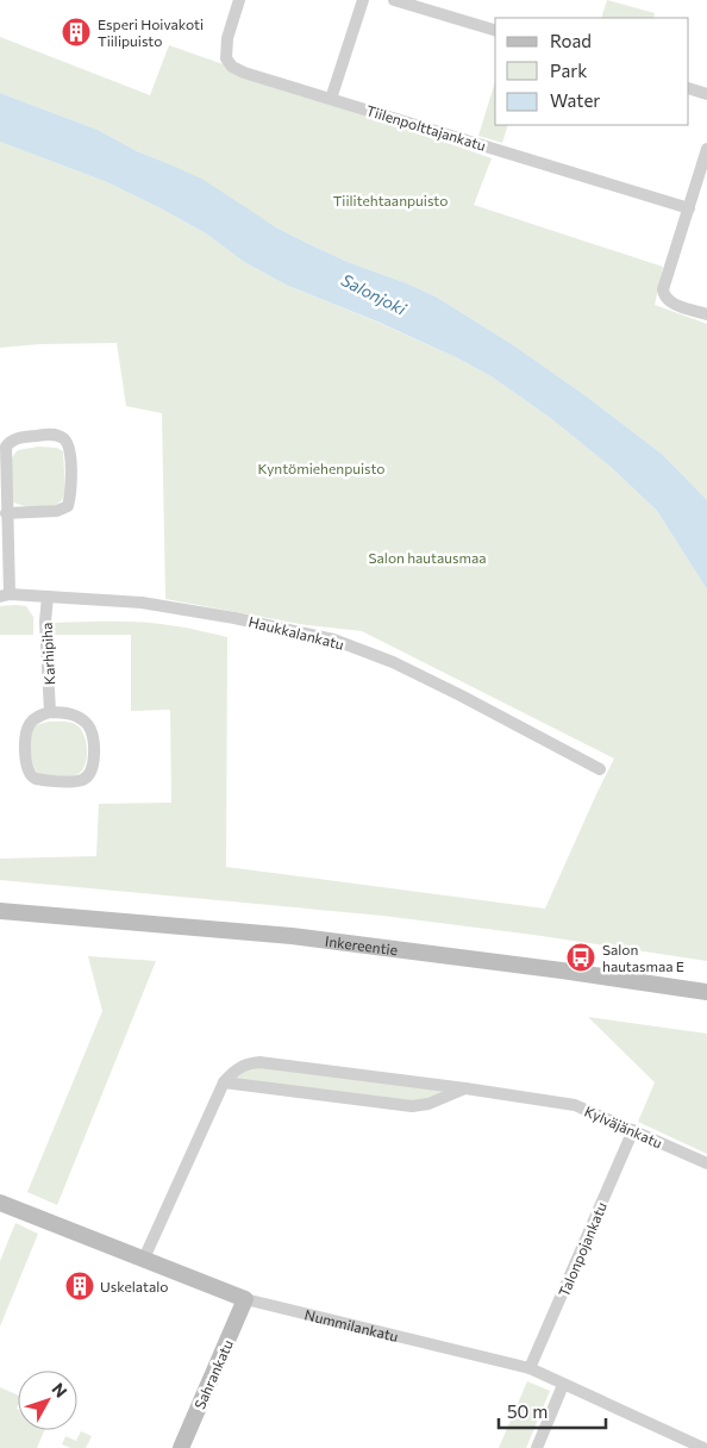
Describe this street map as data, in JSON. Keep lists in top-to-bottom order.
{
  "streets": {
    "street": [
      "Tiilenpolttajankatu",
      "Haukkalankatu",
      "Karhipiha",
      "Inkereentie",
      "Kylväjänkatu",
      "Talonpojankatu",
      "Nummilankatu",
      "Sahrankatu"
    ]
  },
  "crossings": [
    ["Haukkalankatu", "Karhipiha"],
    ["Kylväjänkatu", "Talonpojankatu"],
    ["Kylväjänkatu", "Nummilankatu"],
    ["Talonpojankatu", "Nummilankatu"],
    ["Nummilankatu", "Sahrankatu"]
  ],
  "water": ["Salonjoki"],
  "parks": ["Tiilitehtaanpuisto", "Kyntömiehenpuisto", "Salon hautausmaa"],
  "places": {
    "building": ["Esperi Hoivakoti Tiilipuisto", "Uskelatalo"],
    "bus stop": ["Salon hautasmaa E"]
  },
  "legend": ["Road", "Park", "Water"],
  "scale_bar": "50 m",
  "north": "top right"
}
